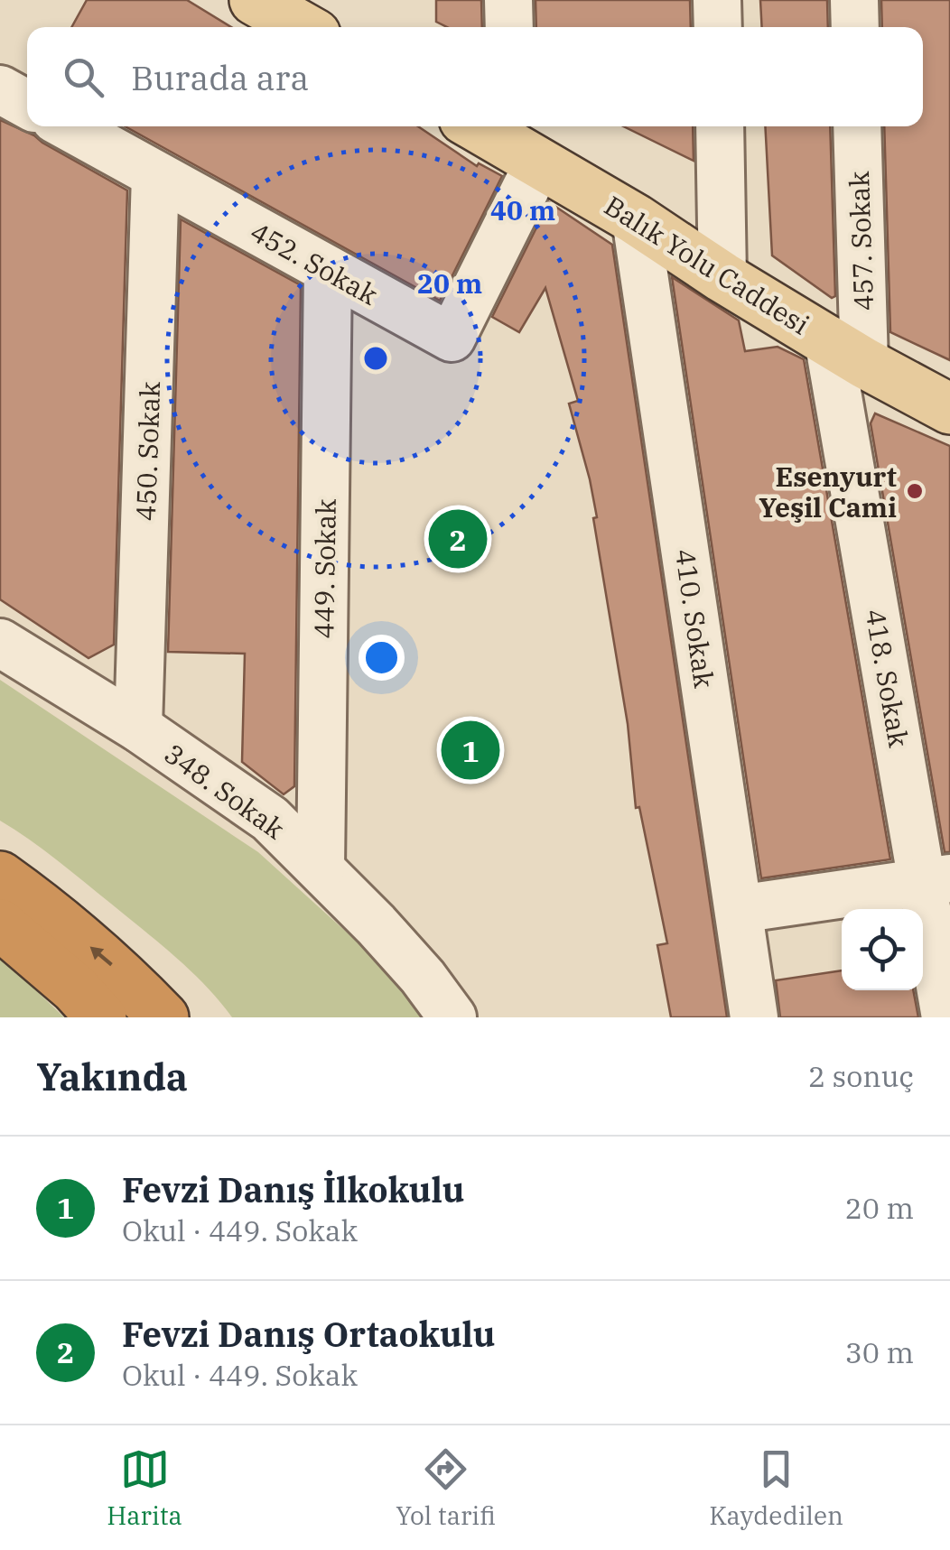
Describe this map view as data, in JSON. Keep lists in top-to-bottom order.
{
  "streets": {
    "main road": ["Balık Yolu Caddesi"],
    "street": [
      "457. Sokak",
      "452. Sokak",
      "450. Sokak",
      "449. Sokak",
      "410. Sokak",
      "418. Sokak",
      "348. Sokak"
    ]
  },
  "crossings": [
    ["457. Sokak", "Balık Yolu Caddesi"],
    ["457. Sokak", "418. Sokak"],
    ["452. Sokak", "Balık Yolu Caddesi"],
    ["452. Sokak", "450. Sokak"],
    ["452. Sokak", "449. Sokak"],
    ["Balık Yolu Caddesi", "410. Sokak"],
    ["Balık Yolu Caddesi", "418. Sokak"],
    ["450. Sokak", "348. Sokak"],
    ["449. Sokak", "348. Sokak"]
  ],
  "places": ["Esenyurt Yeşil Cami"],
  "page": {
    "search": "Burada ara",
    "pins": ["2", "1"],
    "heading": ["Yakında", "2 sonuç"],
    "list": [
      {
        "mark": "1",
        "name": "Fevzi Danış İlkokulu",
        "note": "Okul · 449. Sokak",
        "value": "20 m"
      },
      {
        "mark": "2",
        "name": "Fevzi Danış Ortaokulu",
        "note": "Okul · 449. Sokak",
        "value": "30 m"
      }
    ],
    "nav": ["Harita", "Yol tarifi", "Kaydedilen"]
  },
  "rings": ["40 m", "20 m"]
}
